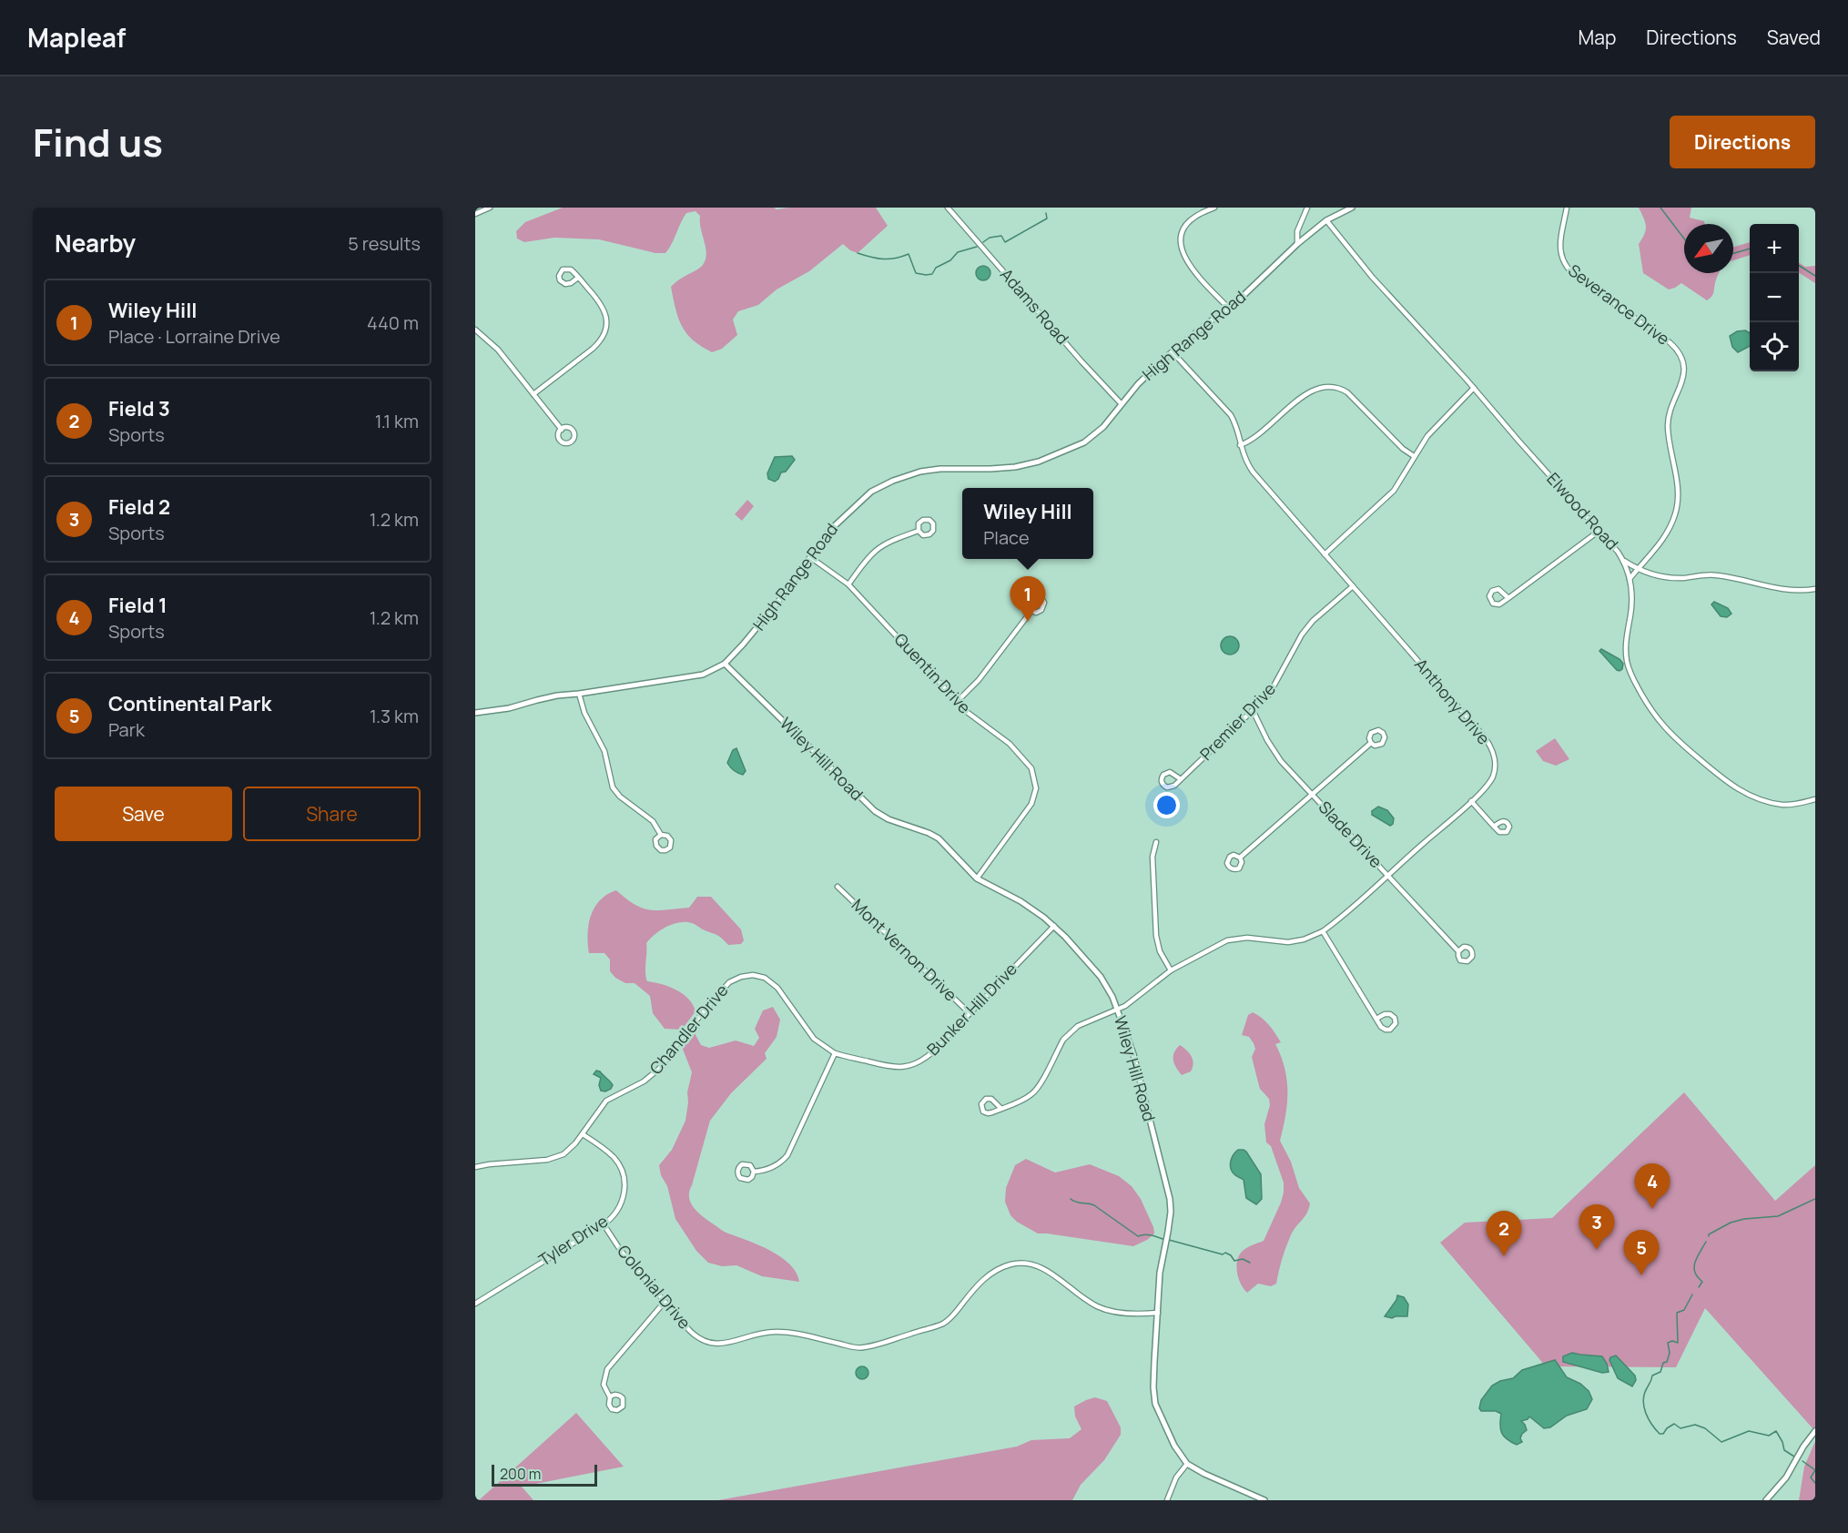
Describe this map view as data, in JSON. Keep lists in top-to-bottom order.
{
  "streets": {
    "street": [
      "Severance Drive",
      "Adams Road",
      "High Range Road",
      "Elwood Road",
      "Quentin Drive",
      "Anthony Drive",
      "Premier Drive",
      "Wiley Hill Road",
      "Slade Drive",
      "Mont Vernon Drive",
      "Bunker Hill Drive",
      "Chandler Drive",
      "Tyler Drive",
      "Colonial Drive"
    ]
  },
  "crossings": [
    ["Severance Drive", "Elwood Road"],
    ["Adams Road", "High Range Road"],
    ["High Range Road", "Elwood Road"],
    ["High Range Road", "Quentin Drive"],
    ["High Range Road", "Anthony Drive"],
    ["High Range Road", "Wiley Hill Road"],
    ["Quentin Drive", "Wiley Hill Road"],
    ["Anthony Drive", "Premier Drive"],
    ["Anthony Drive", "Wiley Hill Road"],
    ["Anthony Drive", "Slade Drive"],
    ["Premier Drive", "Slade Drive"],
    ["Wiley Hill Road", "Bunker Hill Drive"],
    ["Wiley Hill Road", "Colonial Drive"],
    ["Mont Vernon Drive", "Bunker Hill Drive"],
    ["Bunker Hill Drive", "Chandler Drive"],
    ["Chandler Drive", "Tyler Drive"],
    ["Tyler Drive", "Colonial Drive"]
  ],
  "scale_bar": "200 m",
  "north": "bottom left",
  "page": {
    "header": "Mapleaf",
    "nav": ["Map", "Directions", "Saved"],
    "title": "Find us",
    "buttons": [
      "Directions",
      ["Save", "Share"]
    ],
    "heading": ["Nearby", "5 results"],
    "map_buttons": ["+", "−"],
    "list": [
      {
        "mark": "1",
        "name": "Wiley Hill",
        "note": "Place · Lorraine Drive",
        "value": "440 m"
      },
      {
        "mark": "2",
        "name": "Field 3",
        "note": "Sports",
        "value": "1.1 km"
      },
      {
        "mark": "3",
        "name": "Field 2",
        "note": "Sports",
        "value": "1.2 km"
      },
      {
        "mark": "4",
        "name": "Field 1",
        "note": "Sports",
        "value": "1.2 km"
      },
      {
        "mark": "5",
        "name": "Continental Park",
        "note": "Park",
        "value": "1.3 km"
      }
    ],
    "popup": ["Wiley Hill", "Place"],
    "pins": [
      "1",
      "4",
      "3",
      "2",
      "5"
    ],
    "scale": "200 m"
  }
}
